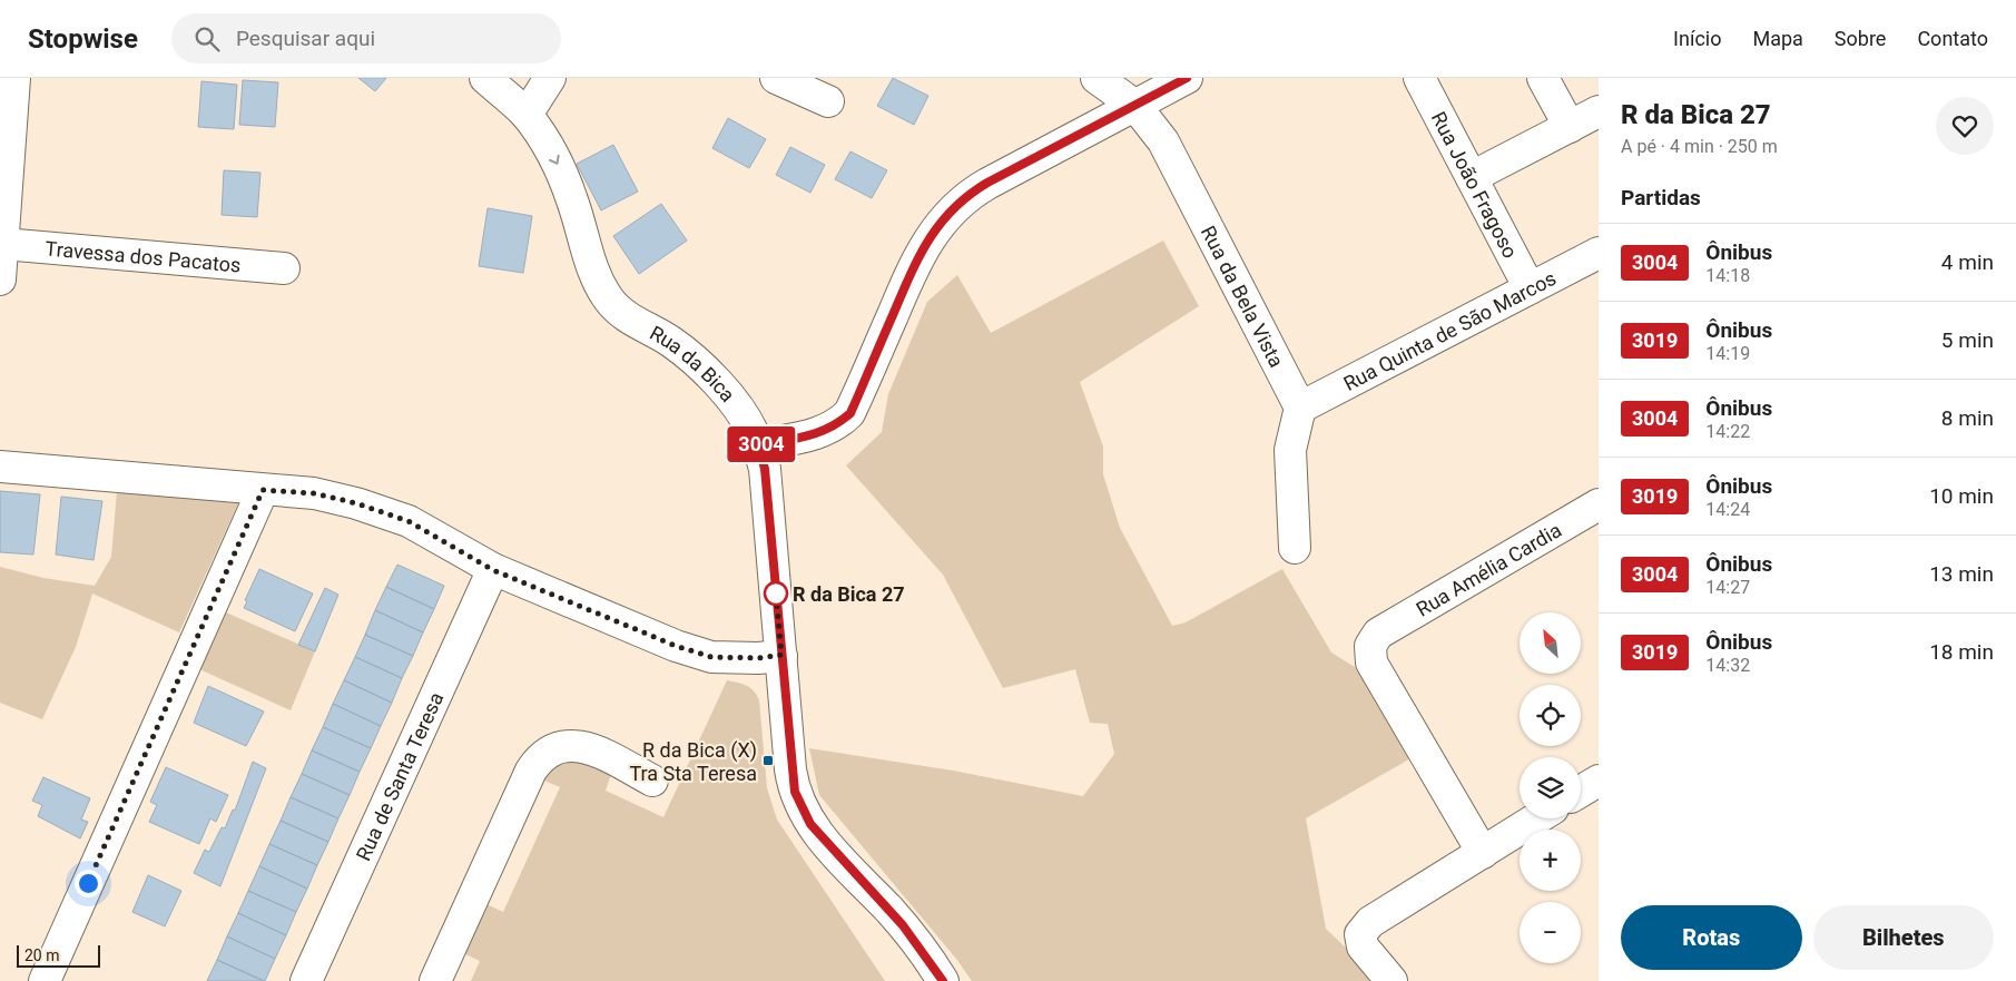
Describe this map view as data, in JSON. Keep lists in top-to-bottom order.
{
  "streets": {
    "street": [
      "Rua João Fragoso",
      "Travessa dos Pacatos",
      "Rua da Bela Vista",
      "Rua Quinta de São Marcos",
      "Rua da Bica",
      "Rua Amélia Cardia",
      "Rua de Santa Teresa"
    ]
  },
  "crossings": [
    ["Rua João Fragoso", "Rua Quinta de São Marcos"],
    ["Rua da Bela Vista", "Rua Quinta de São Marcos"]
  ],
  "one_way": ["Rua da Bica"],
  "places": {
    "other": ["R da Bica 27"],
    "transit": ["R da Bica (X) Tra Sta Teresa"]
  },
  "lines": ["bus line 3004"],
  "scale_bar": "20 m",
  "north": "top left",
  "page": {
    "header": "Stopwise",
    "search": "Pesquisar aqui",
    "nav": [
      "Início",
      "Mapa",
      "Sobre",
      "Contato"
    ],
    "on_map": "3004",
    "heading": [
      ["R da Bica 27", "A pé · 4 min · 250 m"],
      "Partidas"
    ],
    "list": [
      {
        "mark": "3004",
        "name": "Ônibus",
        "note": "14:18",
        "value": "4 min"
      },
      {
        "mark": "3019",
        "name": "Ônibus",
        "note": "14:19",
        "value": "5 min"
      },
      {
        "mark": "3004",
        "name": "Ônibus",
        "note": "14:22",
        "value": "8 min"
      },
      {
        "mark": "3019",
        "name": "Ônibus",
        "note": "14:24",
        "value": "10 min"
      },
      {
        "mark": "3004",
        "name": "Ônibus",
        "note": "14:27",
        "value": "13 min"
      },
      {
        "mark": "3019",
        "name": "Ônibus",
        "note": "14:32",
        "value": "18 min"
      }
    ],
    "map_buttons": ["+", "−"],
    "buttons": ["Rotas", "Bilhetes"],
    "scale": "20 m"
  }
}
